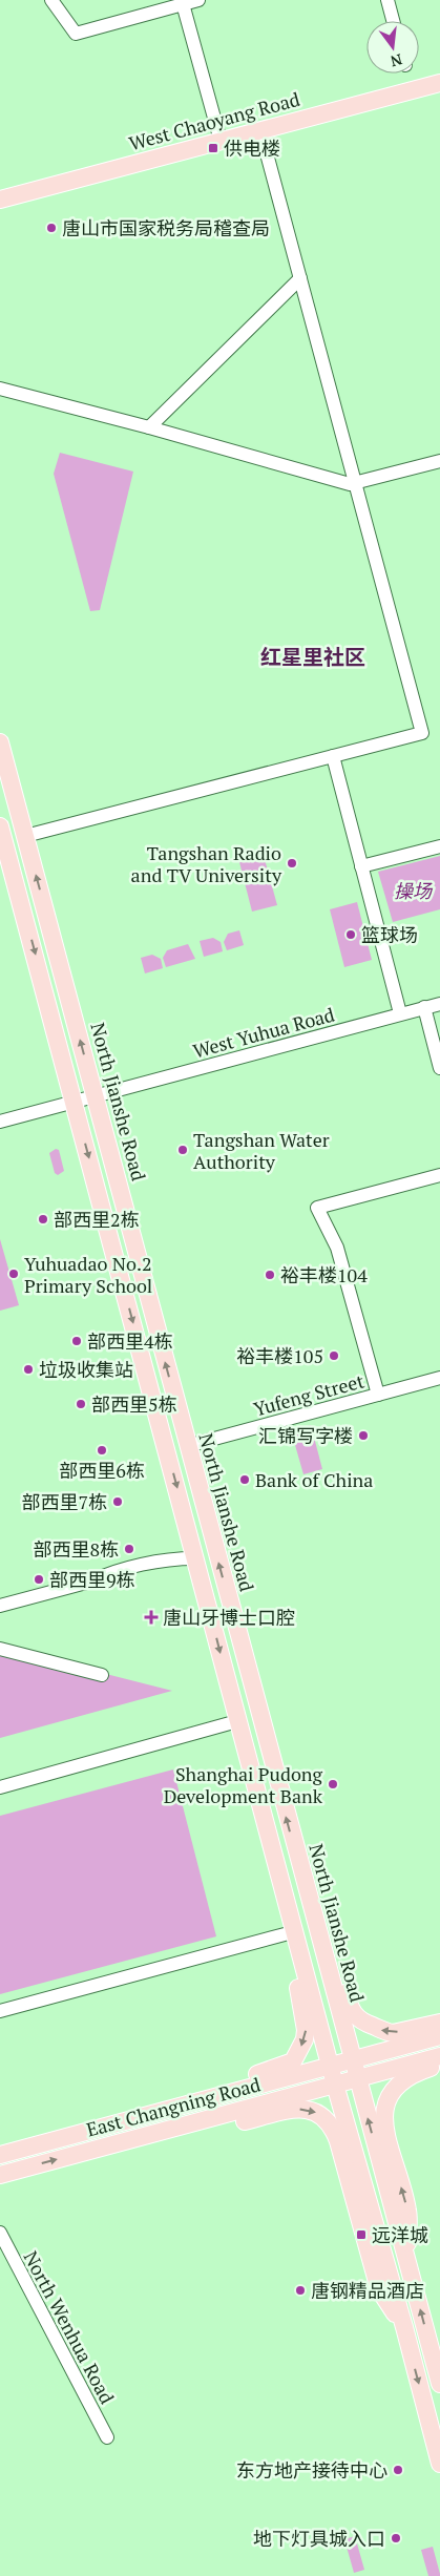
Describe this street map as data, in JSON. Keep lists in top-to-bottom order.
{
  "streets": {
    "main road": ["West Chaoyang Road", "North Jianshe Road", "East Changning Road"],
    "street": ["West Yuhua Road", "Yufeng Street", "North Wenhua Road"]
  },
  "crossings": [
    ["West Yuhua Road", "North Jianshe Road"],
    ["North Jianshe Road", "Yufeng Street"],
    ["North Jianshe Road", "East Changning Road"]
  ],
  "districts": ["红星里社区"],
  "parks": ["操场"],
  "places": {
    "transit": ["供电楼", "远洋城"],
    "other": [
      "唐山市国家税务局稽查局",
      "Tangshan Radio and TV University",
      "篮球场",
      "Tangshan Water Authority",
      "部西里2栋",
      "Yuhuadao No.2 Primary School",
      "裕丰楼104",
      "部西里4栋",
      "裕丰楼105",
      "垃圾收集站",
      "部西里5栋",
      "汇锦写字楼",
      "部西里6栋",
      "Bank of China",
      "部西里7栋",
      "部西里8栋",
      "部西里9栋",
      "Shanghai Pudong Development Bank",
      "唐钢精品酒店",
      "东方地产接待中心",
      "地下灯具城入口"
    ],
    "health": ["唐山牙博士口腔"]
  },
  "north": "bottom"
}
